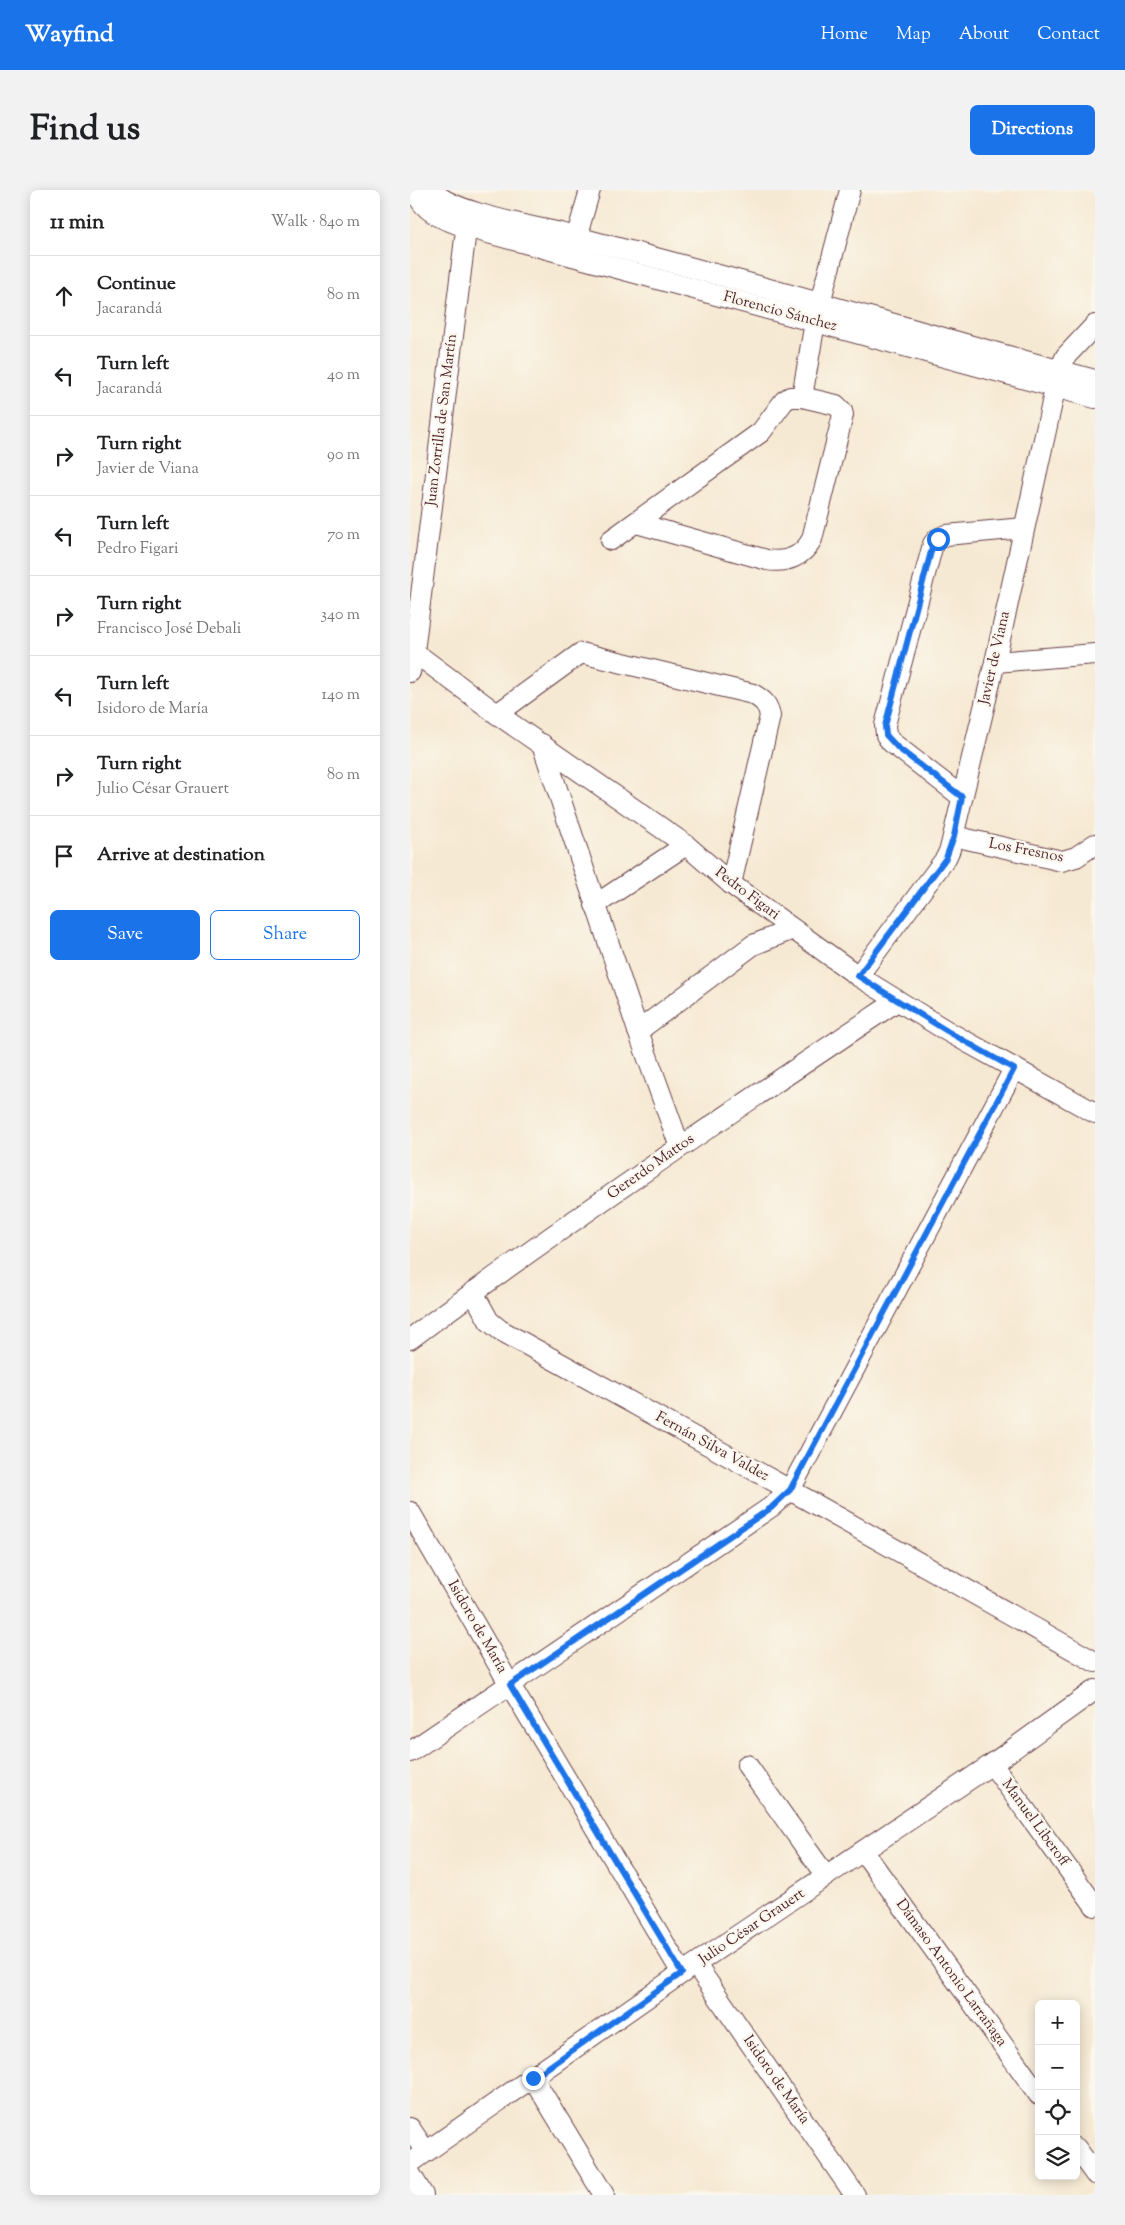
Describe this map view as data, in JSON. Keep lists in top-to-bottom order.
{
  "streets": {
    "street": [
      "Florencio Sánchez",
      "Juan Zorrilla de San Martín",
      "Javier de Viana",
      "Los Fresnos",
      "Pedro Figari",
      "Gererdo Mattos",
      "Fernán Silva Valdez",
      "Isidoro de María",
      "Manuel Liberoff",
      "Julio César Grauert",
      "Dámaso Antonio Larrañaga"
    ]
  },
  "crossings": [
    ["Florencio Sánchez", "Juan Zorrilla de San Martín"],
    ["Florencio Sánchez", "Javier de Viana"],
    ["Juan Zorrilla de San Martín", "Pedro Figari"],
    ["Javier de Viana", "Los Fresnos"],
    ["Javier de Viana", "Pedro Figari"],
    ["Pedro Figari", "Gererdo Mattos"],
    ["Gererdo Mattos", "Fernán Silva Valdez"],
    ["Isidoro de María", "Julio César Grauert"],
    ["Manuel Liberoff", "Julio César Grauert"],
    ["Julio César Grauert", "Dámaso Antonio Larrañaga"]
  ],
  "page": {
    "header": "Wayfind",
    "nav": [
      "Home",
      "Map",
      "About",
      "Contact"
    ],
    "title": "Find us",
    "buttons": [
      "Directions",
      ["Save", "Share"]
    ],
    "heading": ["11 min", "Walk · 840 m"],
    "list": [
      ["Continue", "Jacarandá", "80 m"],
      ["Turn left", "Jacarandá", "40 m"],
      ["Turn right", "Javier de Viana", "90 m"],
      ["Turn left", "Pedro Figari", "70 m"],
      ["Turn right", "Francisco José Debali", "340 m"],
      ["Turn left", "Isidoro de María", "140 m"],
      ["Turn right", "Julio César Grauert", "80 m"],
      "Arrive at destination"
    ],
    "map_buttons": ["+", "−"]
  }
}
